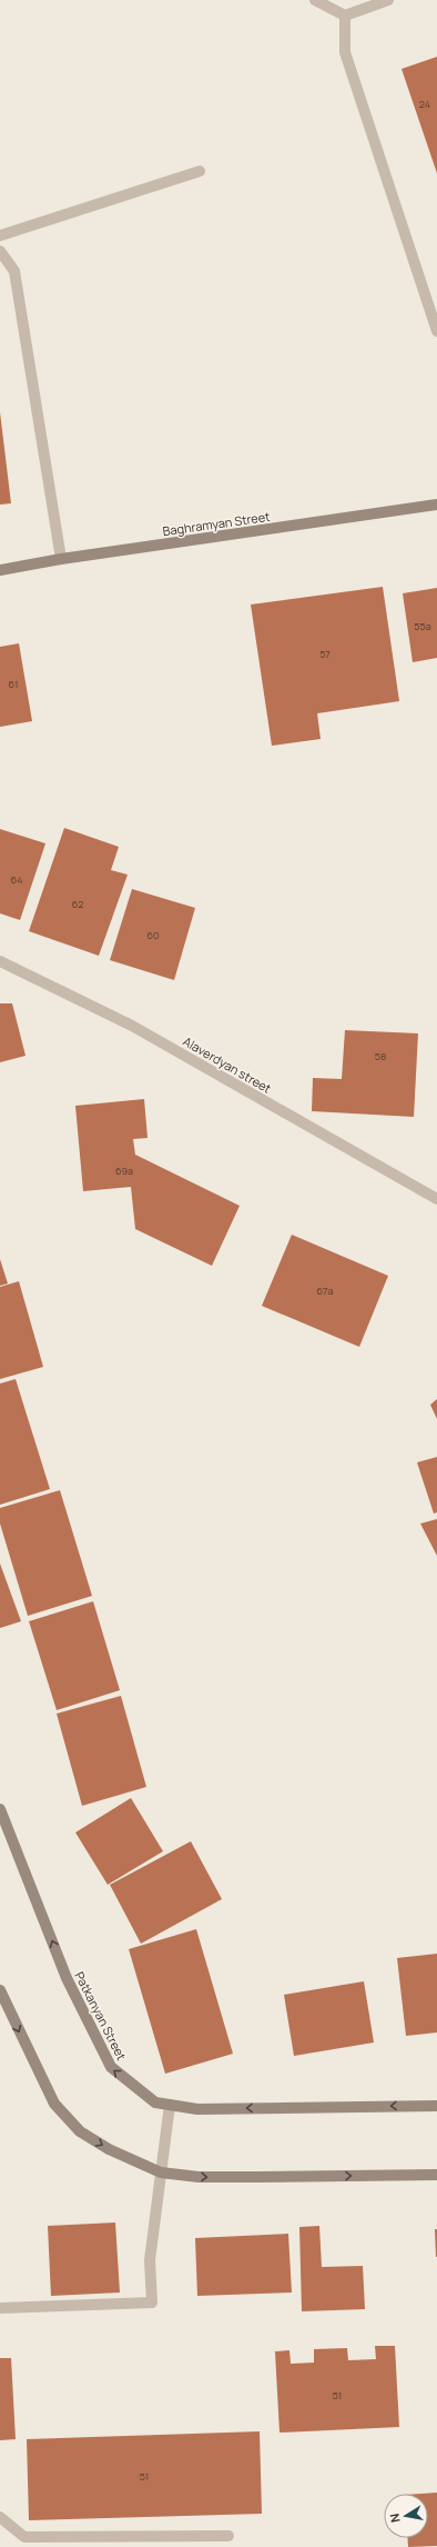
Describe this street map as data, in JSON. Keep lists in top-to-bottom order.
{
  "streets": {
    "main road": ["Baghramyan Street", "Patkanyan Street"],
    "street": ["Alaverdyan street"]
  },
  "house_numbers": [
    "24",
    "55a",
    "57",
    "61",
    "64",
    "62",
    "60",
    "58",
    "69a",
    "67a",
    "51",
    "51"
  ],
  "north": "left"
}
